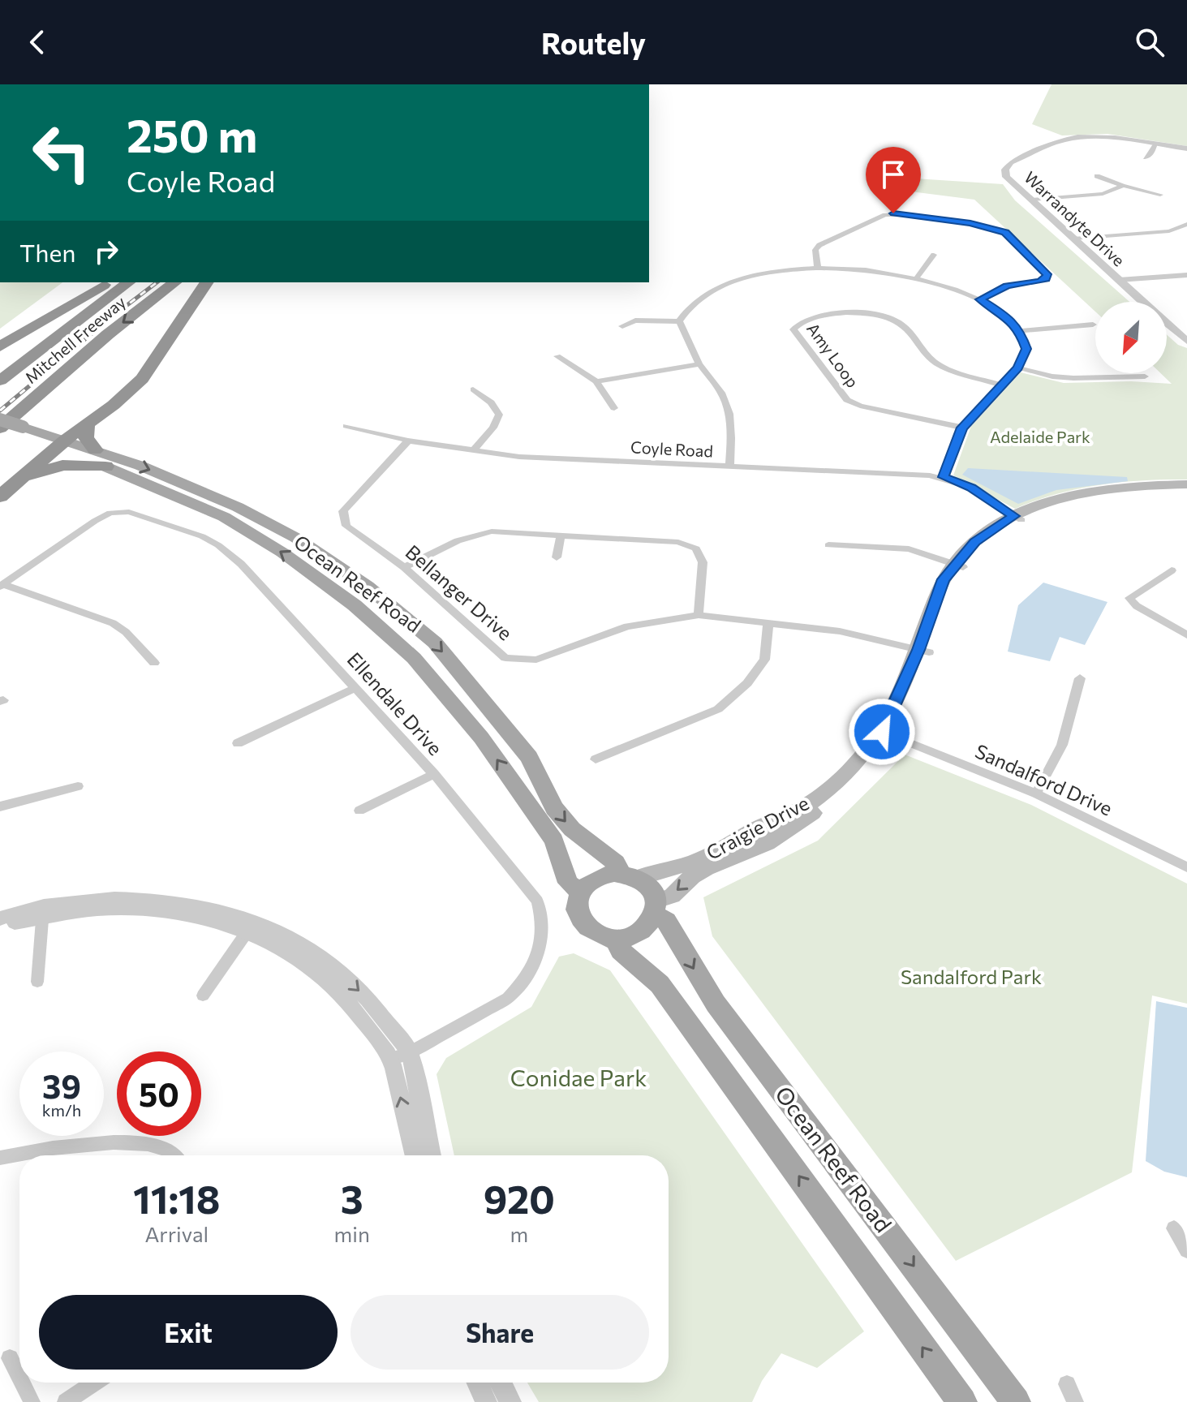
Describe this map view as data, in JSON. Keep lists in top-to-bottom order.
{
  "streets": {
    "highway": ["Mitchell Freeway"],
    "main road": ["Ocean Reef Road", "Craigie Drive"],
    "street": [
      "Warrandyte Drive",
      "Amy Loop",
      "Coyle Road",
      "Bellanger Drive",
      "Ellendale Drive",
      "Sandalford Drive"
    ]
  },
  "crossings": [
    ["Mitchell Freeway", "Ocean Reef Road"],
    ["Coyle Road", "Bellanger Drive"],
    ["Coyle Road", "Craigie Drive"],
    ["Ocean Reef Road", "Craigie Drive"],
    ["Bellanger Drive", "Craigie Drive"],
    ["Sandalford Drive", "Craigie Drive"]
  ],
  "parks": ["Adelaide Park", "Sandalford Park", "Conidae Park"],
  "north": "bottom left",
  "page": {
    "header": "Routely",
    "turn": ["250 m", "Coyle Road"],
    "then": "Then",
    "speed": "39 km/h",
    "limit": "50",
    "eta": [
      "11:18",
      "Arrival",
      "3",
      "min",
      "920",
      "m"
    ],
    "buttons": ["Exit", "Share"]
  }
}
